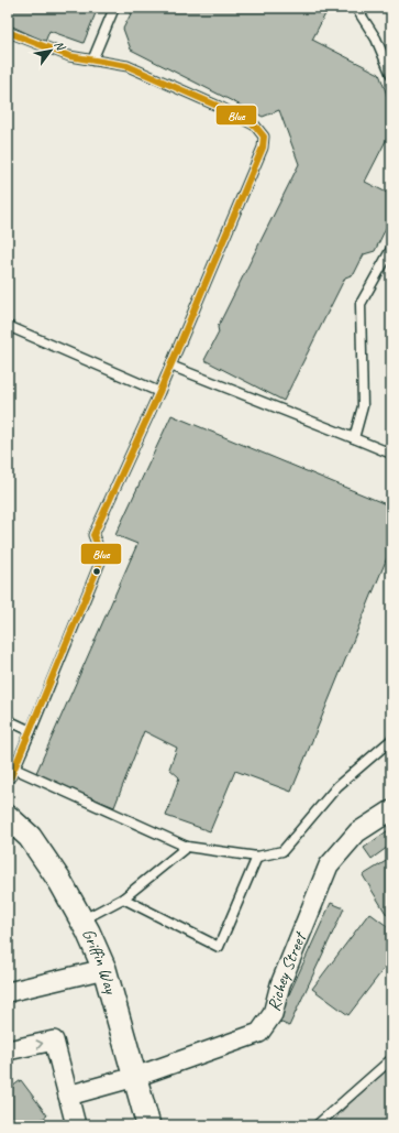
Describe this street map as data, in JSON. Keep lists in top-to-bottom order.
{
  "streets": {
    "street": ["Griffin Way", "Richey Street"]
  },
  "crossings": [
    ["Griffin Way", "Richey Street"]
  ],
  "lines": ["transit line Blue"],
  "north": "top right"
}
